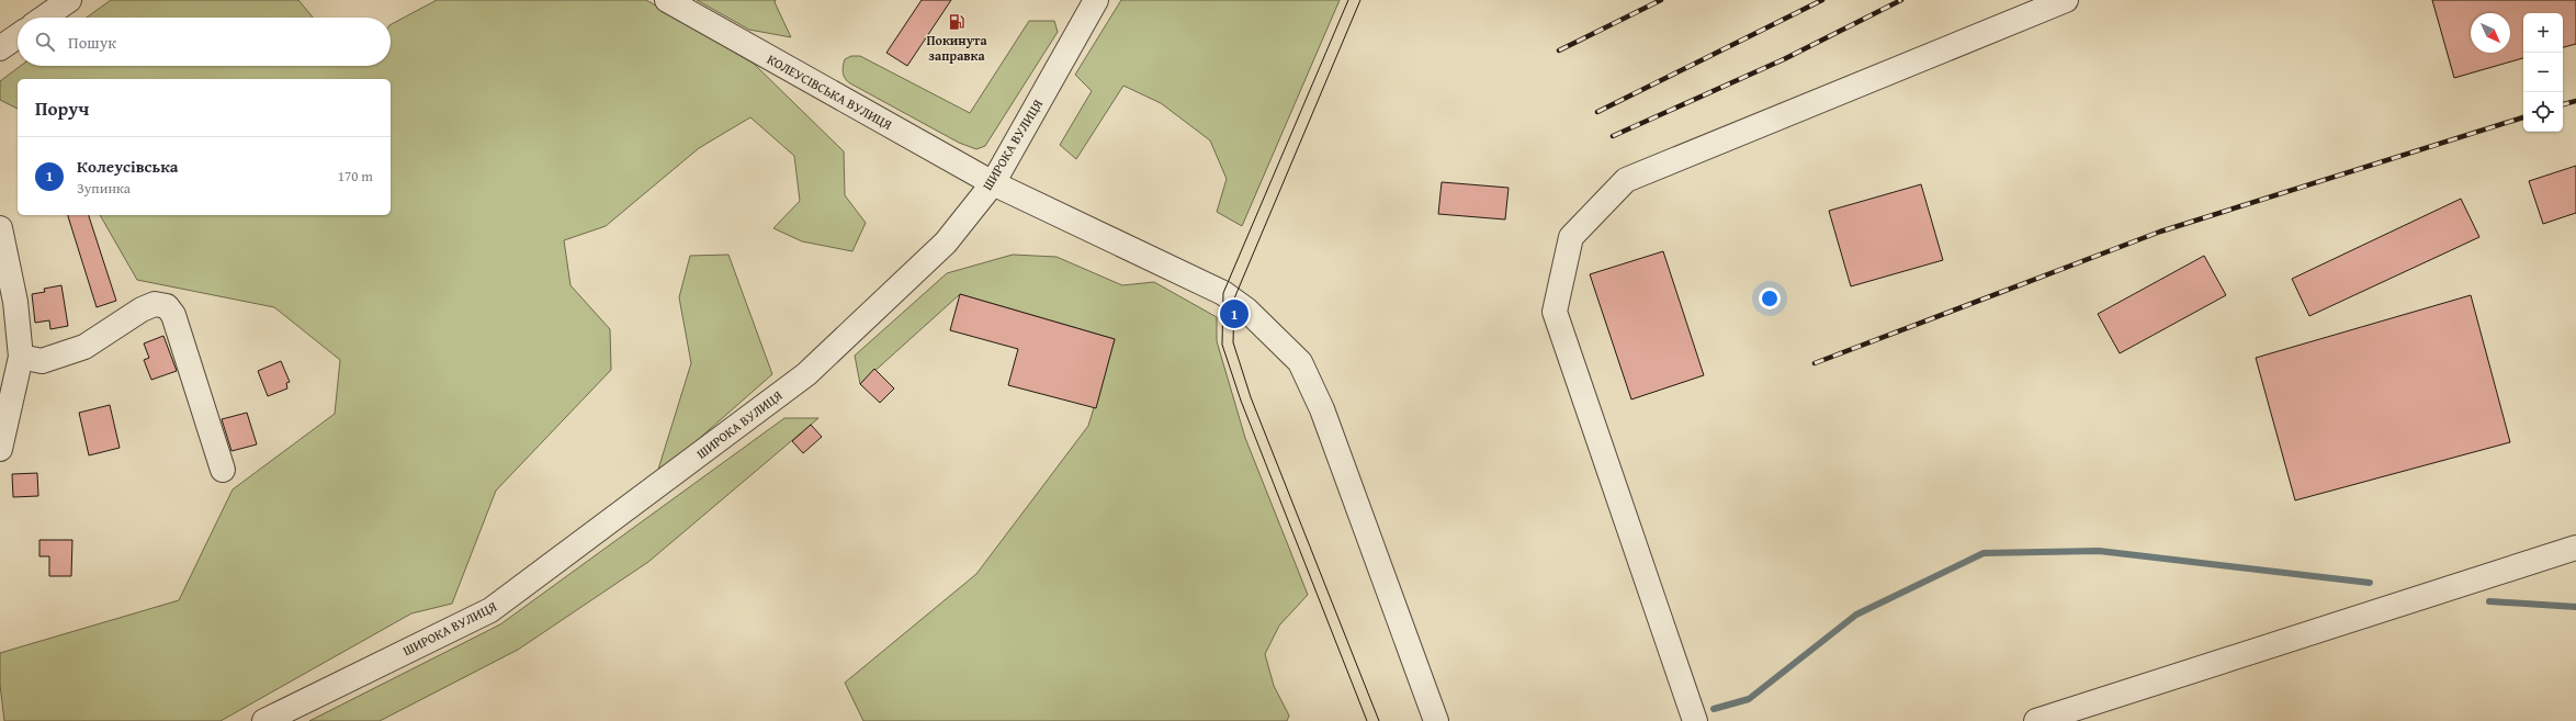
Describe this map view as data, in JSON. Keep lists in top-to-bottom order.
{
  "streets": {
    "street": ["КОЛЕУСІВСЬКА ВУЛИЦЯ", "ШИРОКА ВУЛИЦЯ"]
  },
  "crossings": [
    ["КОЛЕУСІВСЬКА ВУЛИЦЯ", "ШИРОКА ВУЛИЦЯ"]
  ],
  "places": {
    "fuel station": ["Покинута заправка"]
  },
  "north": "bottom right",
  "page": {
    "map_buttons": ["+", "−"],
    "search": "Пошук",
    "heading": "Поруч",
    "list": [
      {
        "mark": "1",
        "name": "Колеусівська",
        "note": "Зупинка",
        "value": "170 m"
      }
    ],
    "pins": "1"
  }
}
